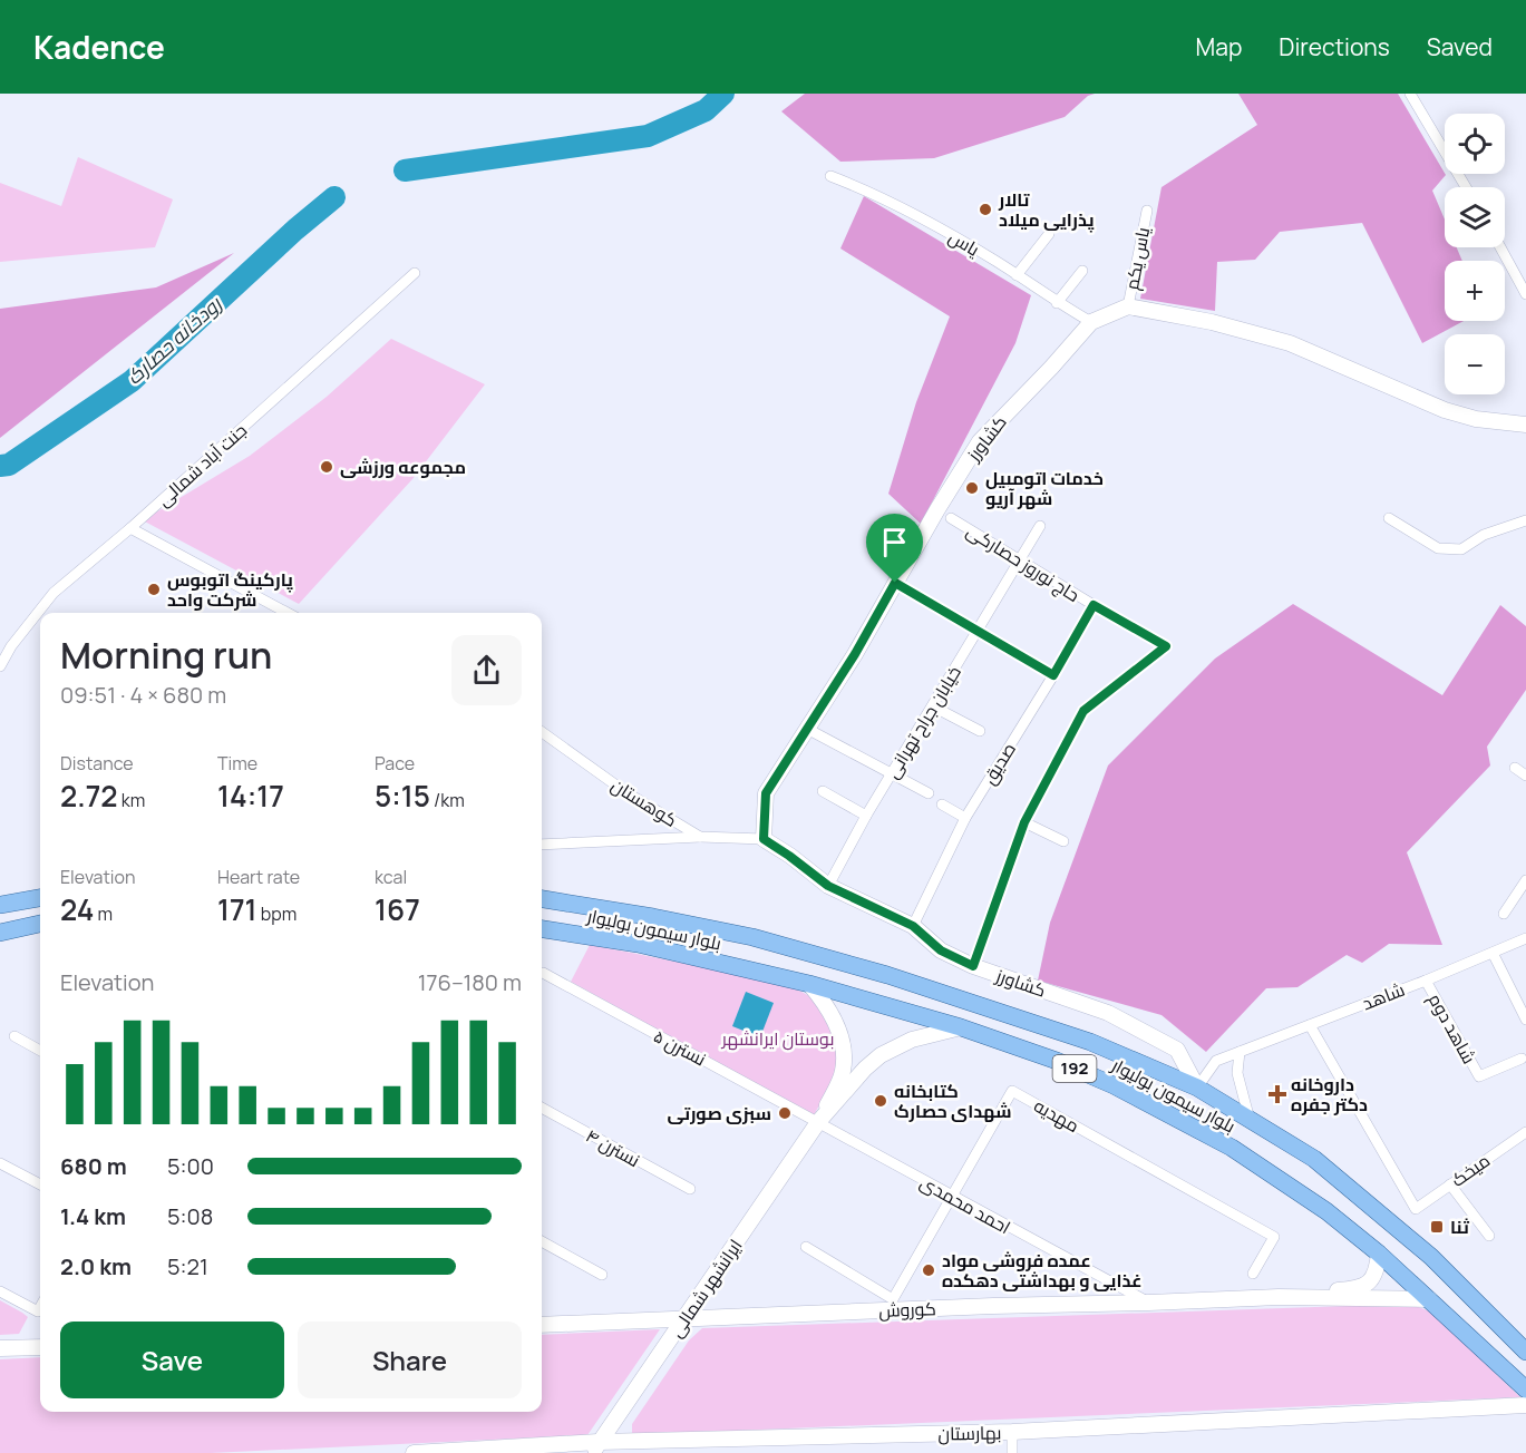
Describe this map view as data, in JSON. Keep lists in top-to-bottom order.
{
  "streets": {
    "main road": ["بلوار سیمون بولیوار", "192"],
    "street": [
      "یاس",
      "یاس یکم",
      "کشاورز",
      "جنت آباد شمالی",
      "حاج نوروز حصارکی",
      "خیابان جراح تهرانی",
      "صدیق",
      "کوهستان",
      "شاهد",
      "شاهد دوم",
      "نسترن ۵",
      "مهدیه",
      "نسترن ۴",
      "میخک",
      "احمد محمدی",
      "ایرانشهر شمالی",
      "کوروش",
      "بهارستان"
    ]
  },
  "crossings": [
    ["یاس", "کشاورز"],
    ["یاس یکم", "کشاورز"],
    ["کشاورز", "خیابان جراح تهرانی"],
    ["کشاورز", "صدیق"],
    ["کشاورز", "کوهستان"],
    ["کشاورز", "بلوار سیمون بولیوار"],
    ["کشاورز", "شاهد"],
    ["حاج نوروز حصارکی", "خیابان جراح تهرانی"],
    ["حاج نوروز حصارکی", "صدیق"],
    ["بلوار سیمون بولیوار", "شاهد"],
    ["شاهد", "شاهد دوم"],
    ["شاهد", "میخک"],
    ["نسترن ۵", "احمد محمدی"],
    ["نسترن ۵", "ایرانشهر شمالی"],
    ["مهدیه", "احمد محمدی"],
    ["احمد محمدی", "ایرانشهر شمالی"],
    ["احمد محمدی", "کوروش"],
    ["ایرانشهر شمالی", "کوروش"],
    ["ایرانشهر شمالی", "بهارستان"]
  ],
  "water": ["رودخانه حصارک"],
  "parks": ["بوستان ایرانشهر"],
  "places": {
    "other": [
      "تالار پذرایی میلاد",
      "مجموعه ورزشی",
      "خدمات اتومبیل شهر آریو",
      "پارکینگ اتوبوس شرکت واحد",
      "کتابخانه شهدای حصارک",
      "سبزی صورتی",
      "عمده فروشی مواد غذایی و بهداشتی دهکده"
    ],
    "health": ["داروخانه دکتر جفره"],
    "transit": ["ثنا"]
  },
  "page": {
    "header": "Kadence",
    "nav": ["Map", "Directions", "Saved"],
    "map_buttons": ["+", "−"],
    "heading": ["Morning run", "09:51 · 4 × 680 m"],
    "stats": [
      ["Distance", "2.72 km"],
      ["Time", "14:17"],
      ["Pace", "5:15 /km"],
      ["Elevation", "24 m"],
      ["Heart rate", "171 bpm"],
      ["kcal", "167"]
    ],
    "chart": ["Elevation", "176–180 m"],
    "list": [
      {
        "name": "680 m",
        "note": "5:00"
      },
      {
        "name": "1.4 km",
        "note": "5:08"
      },
      {
        "name": "2.0 km",
        "note": "5:21"
      }
    ],
    "buttons": ["Save", "Share"]
  }
}
